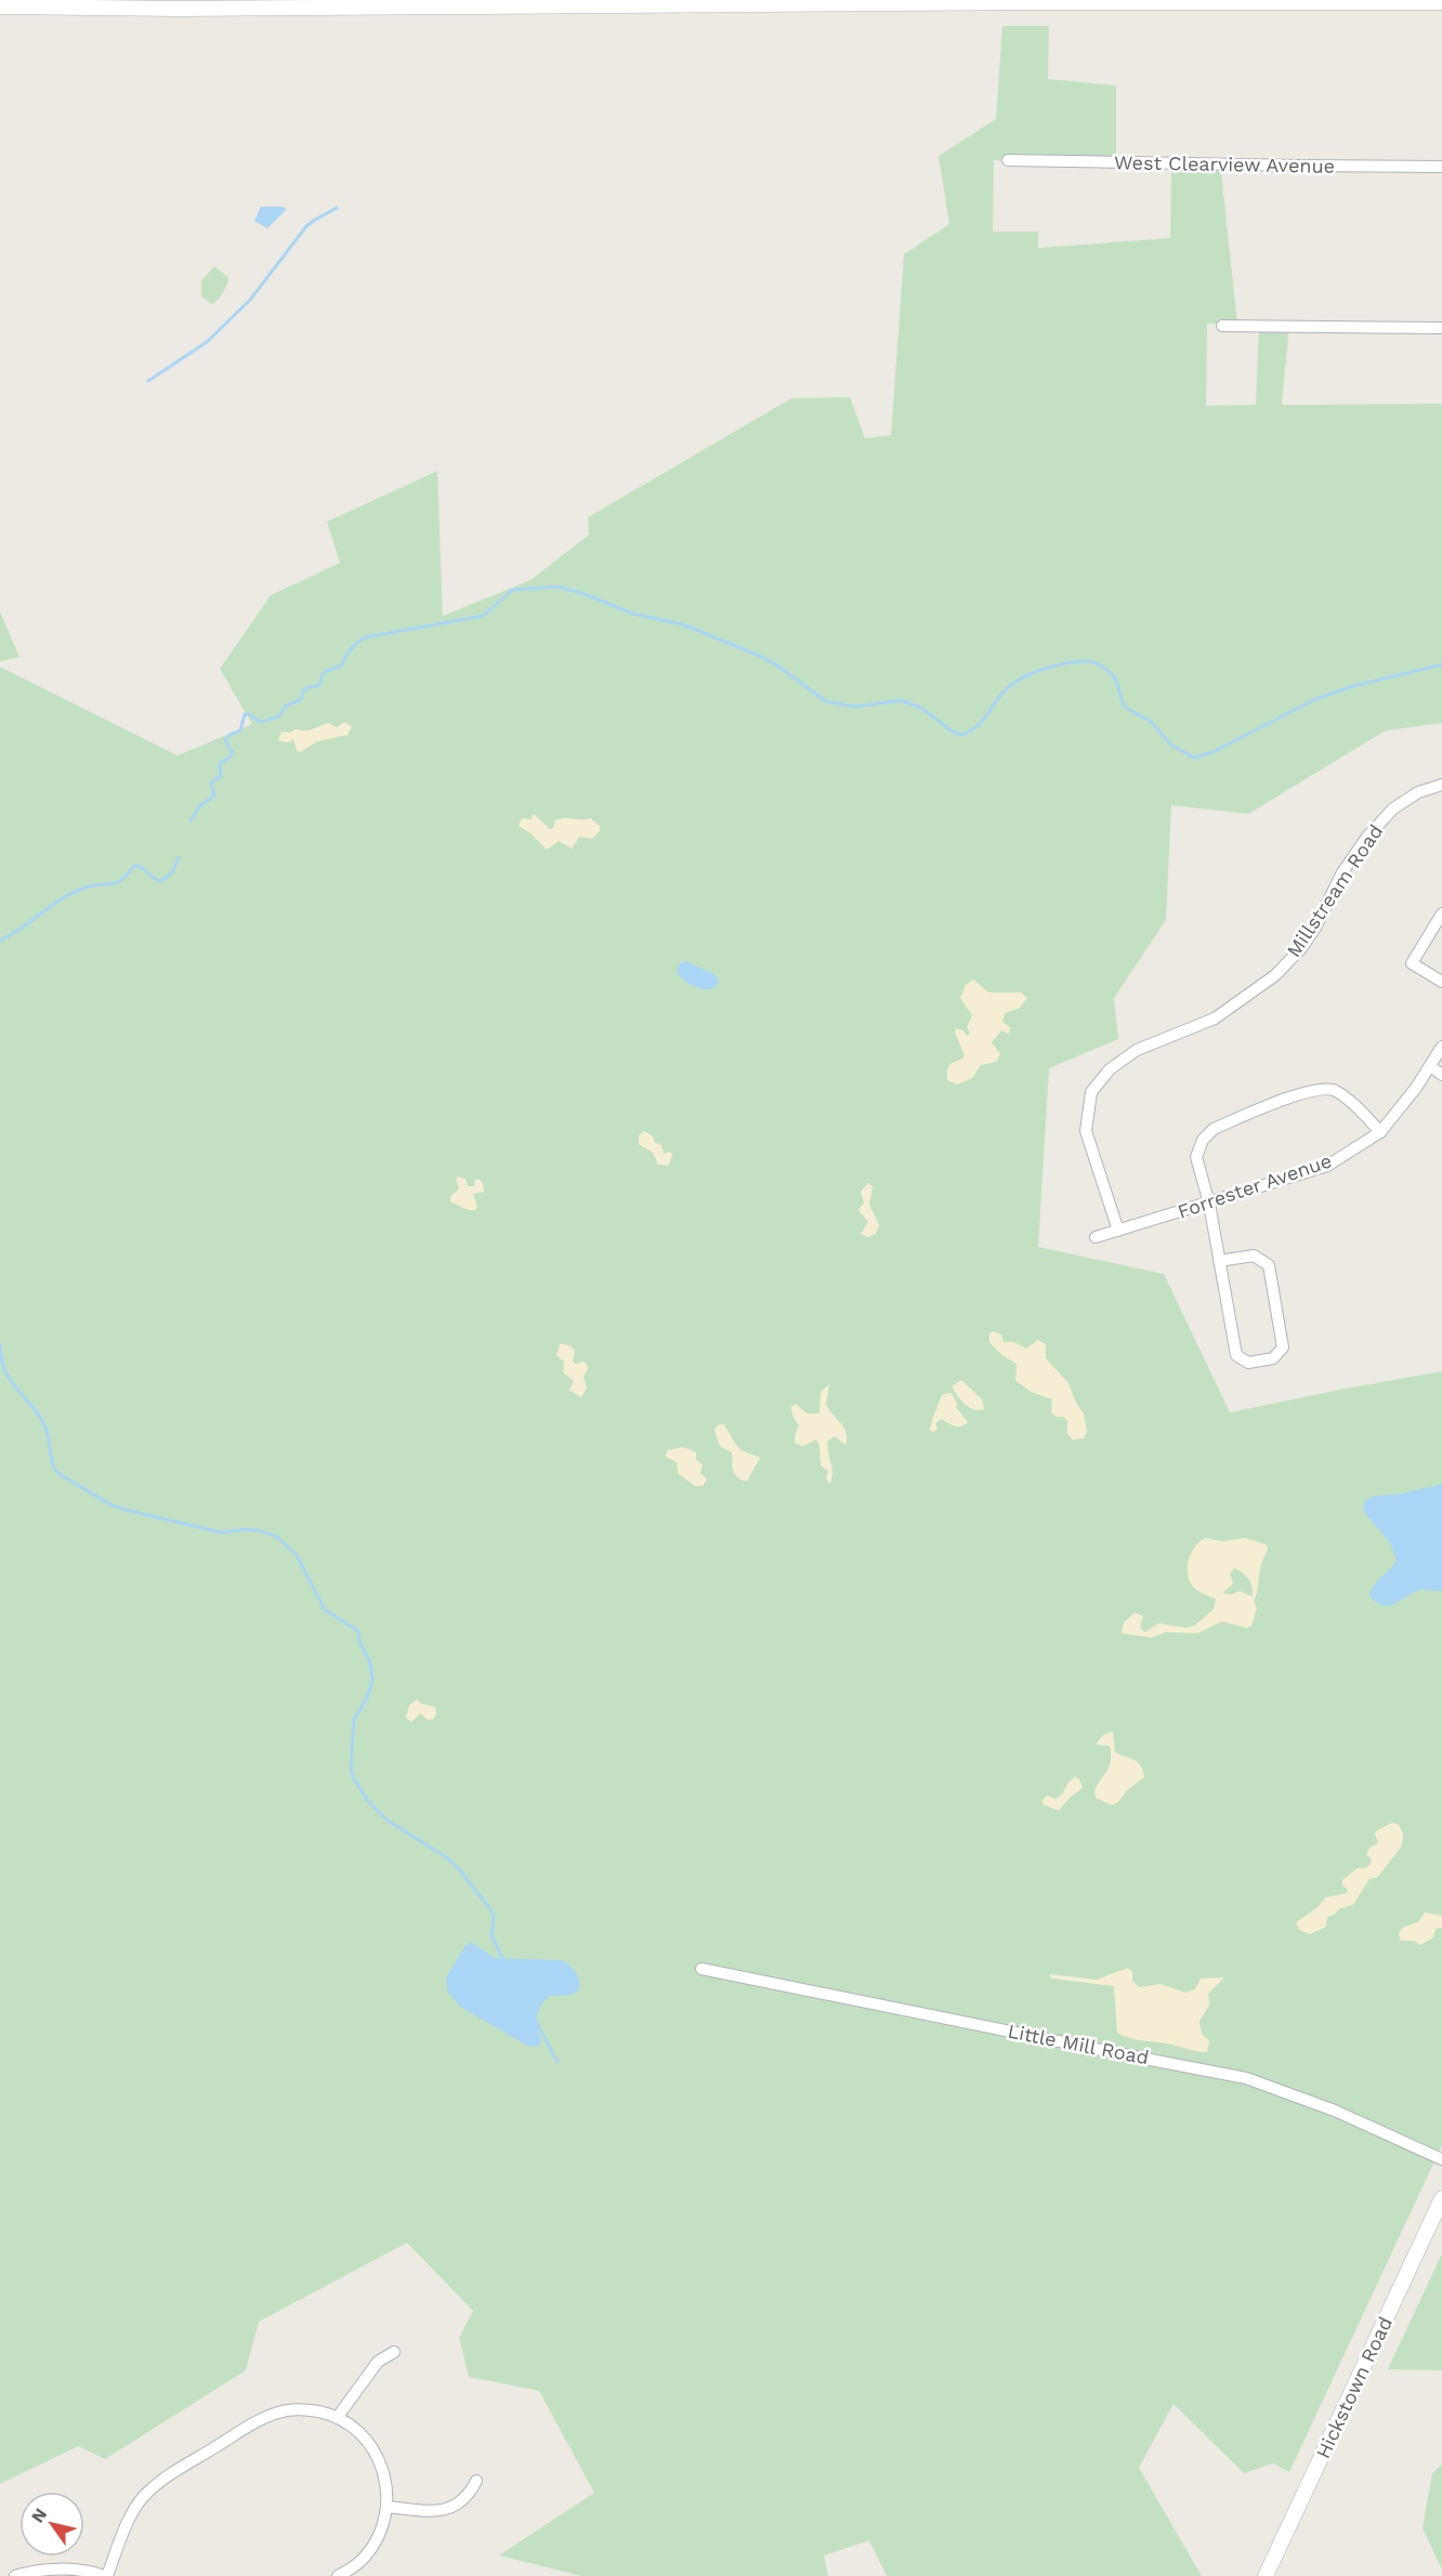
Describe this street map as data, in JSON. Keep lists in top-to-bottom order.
{
  "streets": {
    "street": [
      "West Clearview Avenue",
      "Millstream Road",
      "Forrester Avenue",
      "Little Mill Road",
      "Hickstown Road"
    ]
  },
  "crossings": [
    ["Millstream Road", "Forrester Avenue"]
  ],
  "north": "top left"
}
